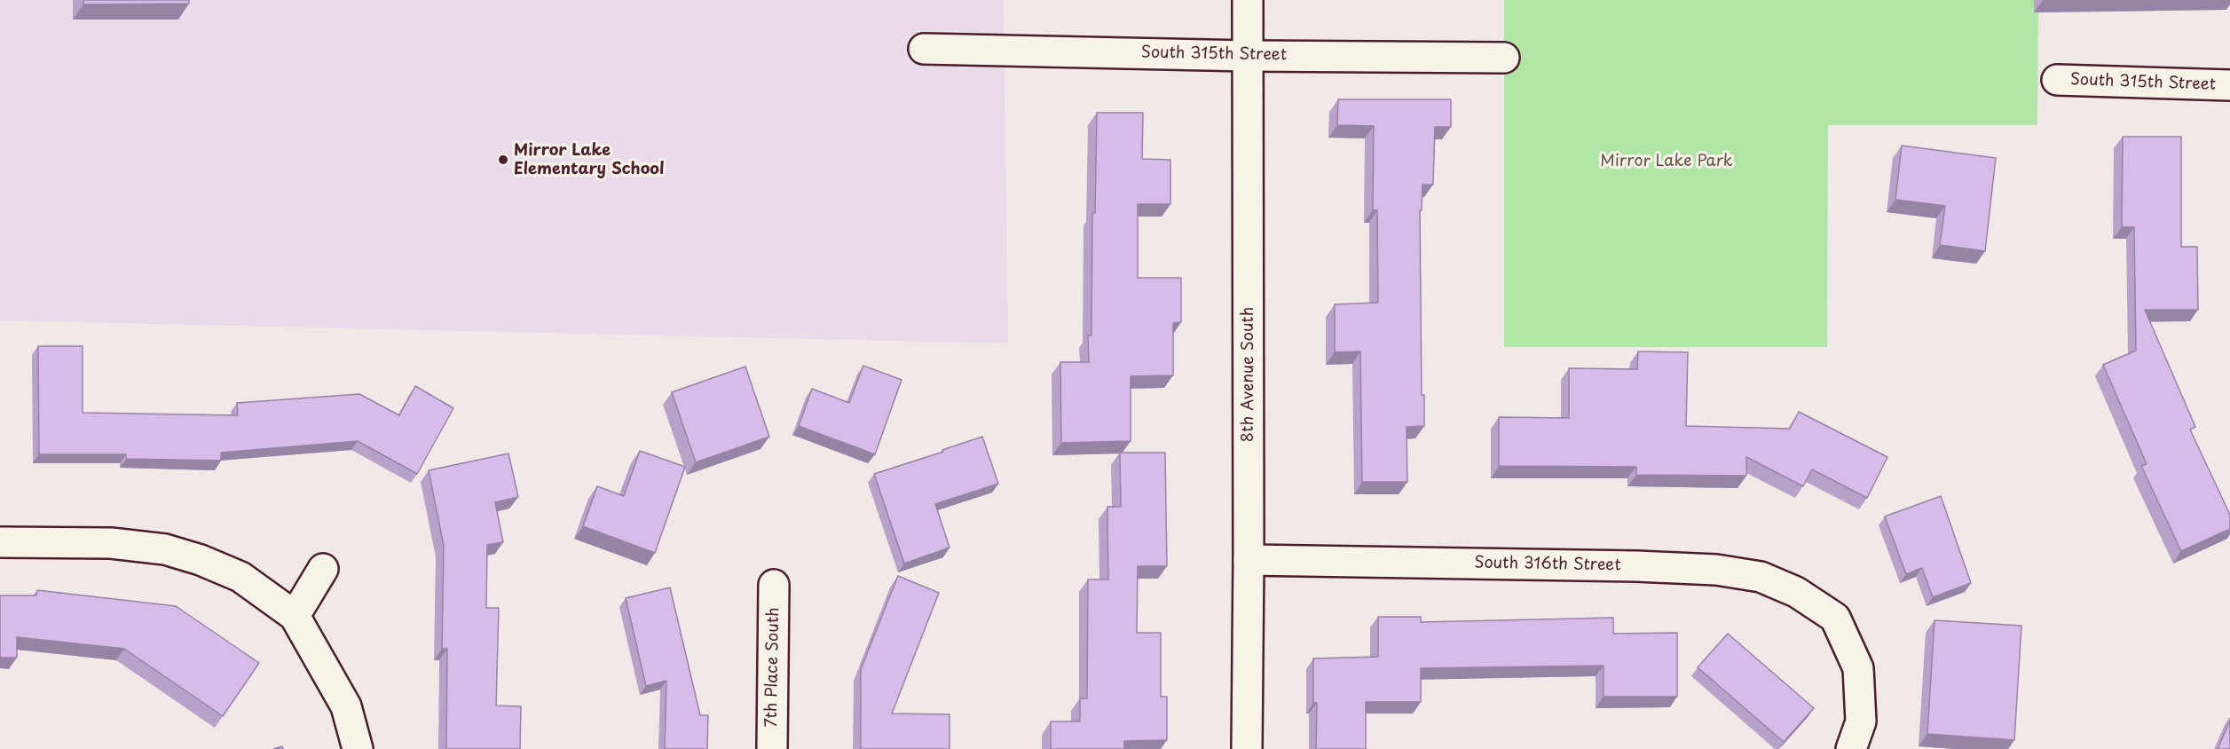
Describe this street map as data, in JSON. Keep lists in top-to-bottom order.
{
  "streets": {
    "street": [
      "South 315th Street",
      "8th Avenue South",
      "South 316th Street",
      "7th Place South"
    ]
  },
  "crossings": [
    ["South 315th Street", "8th Avenue South"],
    ["8th Avenue South", "South 316th Street"]
  ],
  "parks": ["Mirror Lake Park"],
  "places": ["Mirror Lake Elementary School"]
}
